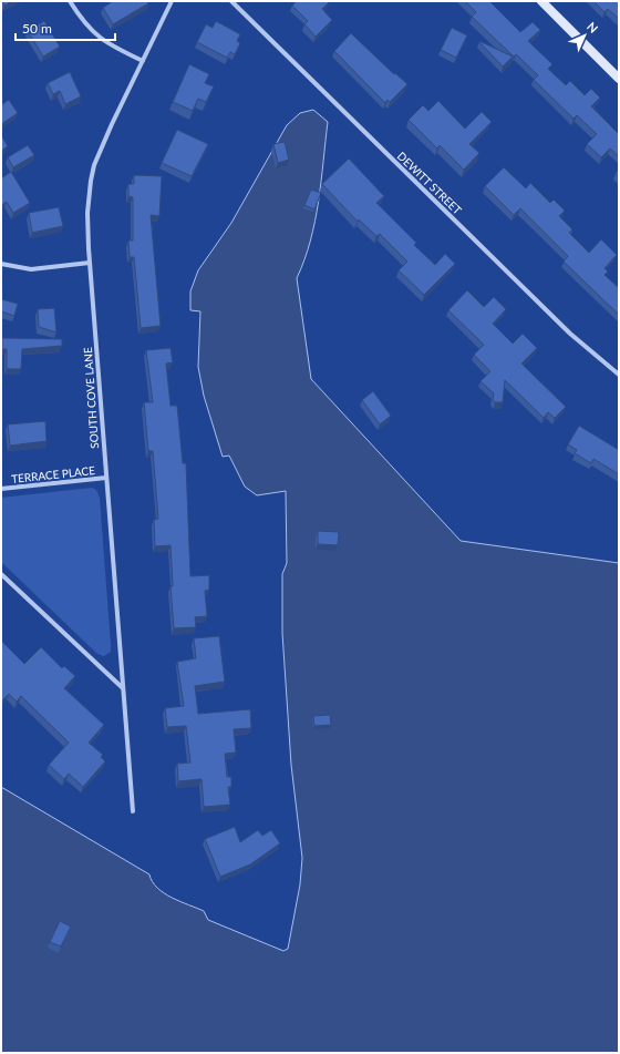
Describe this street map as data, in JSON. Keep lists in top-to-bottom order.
{
  "streets": {
    "street": ["DEWITT STREET", "SOUTH COVE LANE", "TERRACE PLACE"]
  },
  "crossings": [
    ["SOUTH COVE LANE", "TERRACE PLACE"]
  ],
  "scale_bar": "50 m",
  "north": "top right"
}
